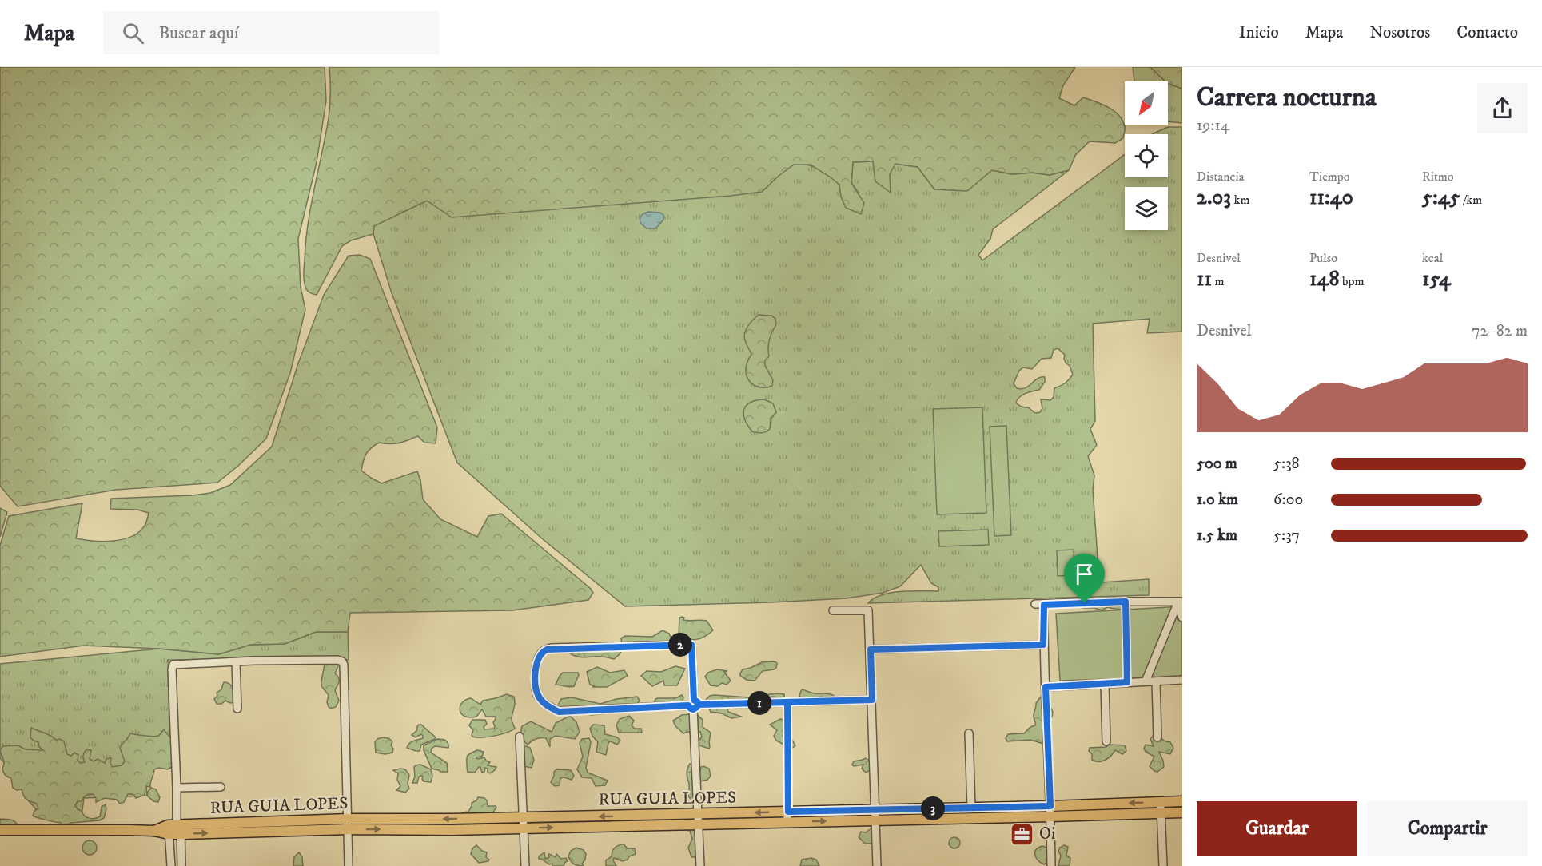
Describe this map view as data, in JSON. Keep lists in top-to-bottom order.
{
  "streets": {
    "main road": ["RUA GUIA LOPES"]
  },
  "places": {
    "office": ["Oi"]
  },
  "north": "bottom left",
  "page": {
    "header": "Mapa",
    "search": "Buscar aquí",
    "nav": [
      "Inicio",
      "Mapa",
      "Nosotros",
      "Contacto"
    ],
    "heading": ["Carrera nocturna", "19:14"],
    "stats": [
      ["Distancia", "2.03 km"],
      ["Tiempo", "11:40"],
      ["Ritmo", "5:45 /km"],
      ["Desnivel", "11 m"],
      ["Pulso", "148 bpm"],
      ["kcal", "154"]
    ],
    "chart": ["Desnivel", "72–82 m"],
    "list": [
      {
        "name": "500 m",
        "note": "5:38"
      },
      {
        "name": "1.0 km",
        "note": "6:00"
      },
      {
        "name": "1.5 km",
        "note": "5:37"
      }
    ],
    "pins": ["2", "1", "3"],
    "buttons": ["Guardar", "Compartir"]
  }
}
